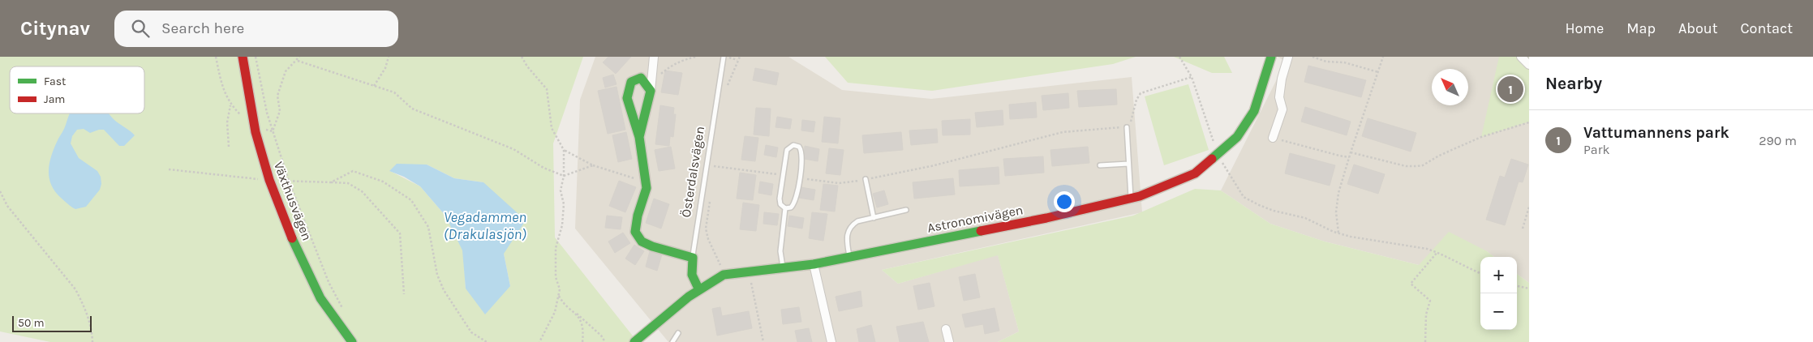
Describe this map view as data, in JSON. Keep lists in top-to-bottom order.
{
  "streets": {
    "street": ["Österdalsvägen", "Växthusvägen", "Astronomivägen"]
  },
  "crossings": [
    ["Österdalsvägen", "Astronomivägen"]
  ],
  "water": ["Vegadammen (Drakulasjön)"],
  "legend": ["Fast", "Jam"],
  "scale_bar": "50 m",
  "north": "top left",
  "page": {
    "header": "Citynav",
    "search": "Search here",
    "nav": [
      "Home",
      "Map",
      "About",
      "Contact"
    ],
    "heading": "Nearby",
    "pins": "1",
    "list": [
      {
        "mark": "1",
        "name": "Vattumannens park",
        "note": "Park",
        "value": "290 m"
      }
    ],
    "map_buttons": ["+", "−"],
    "scale": "50 m"
  }
}
